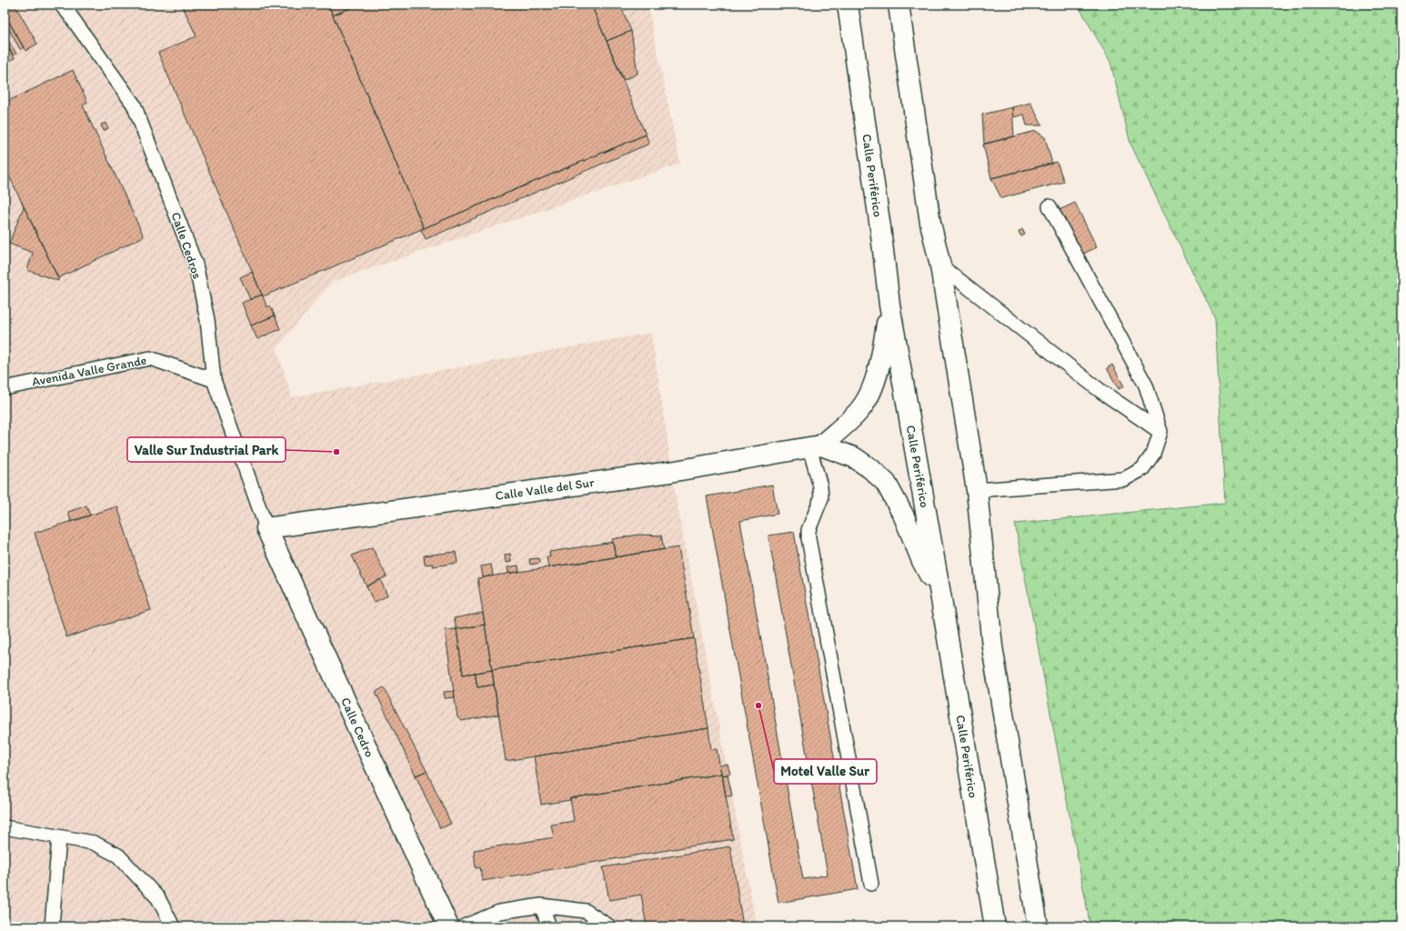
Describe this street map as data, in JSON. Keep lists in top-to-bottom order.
{
  "streets": {
    "main road": ["Calle Periférico", "Calle Valle del Sur", "Calle Cedro"],
    "lane": ["Calle Cedros", "Avenida Valle Grande"]
  },
  "crossings": [
    ["Calle Cedros", "Avenida Valle Grande"],
    ["Calle Cedros", "Calle Valle del Sur"],
    ["Calle Cedros", "Calle Cedro"],
    ["Calle Valle del Sur", "Calle Cedro"]
  ],
  "places": ["Valle Sur Industrial Park", "Motel Valle Sur"]
}
